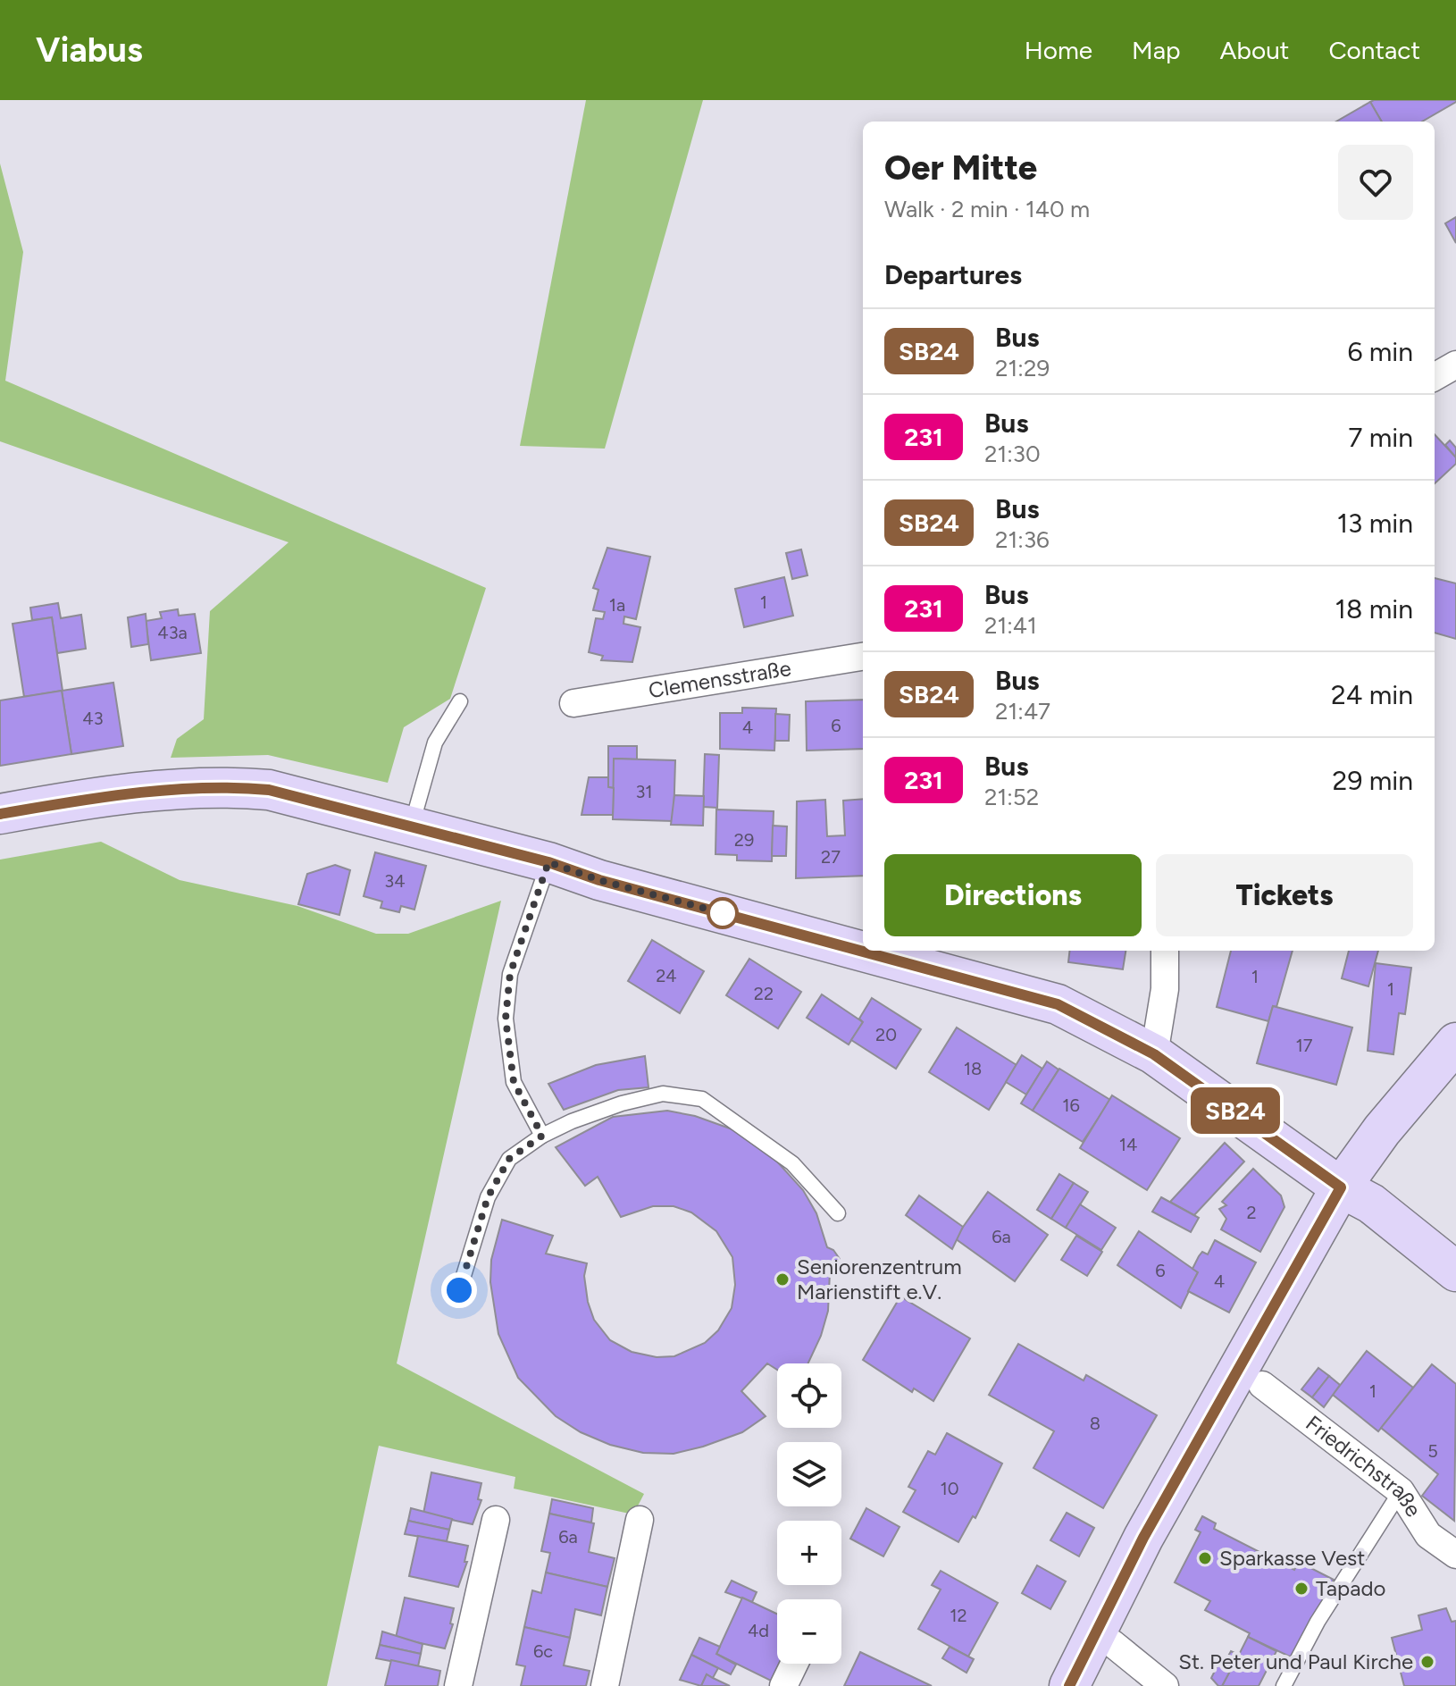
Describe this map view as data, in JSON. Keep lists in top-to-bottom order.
{
  "streets": {
    "street": ["Clemensstraße", "Friedrichstraße"]
  },
  "places": [
    "Seniorenzentrum Marienstift e.V.",
    "Sparkasse Vest",
    "Tapado",
    "St. Peter und Paul Kirche"
  ],
  "lines": ["bus line SB24"],
  "house_numbers": [
    "1",
    "1a",
    "43a",
    "43",
    "6",
    "4",
    "31",
    "29",
    "27",
    "34",
    "24",
    "1",
    "1",
    "22",
    "20",
    "17",
    "18",
    "16",
    "14",
    "2",
    "6a",
    "6",
    "4",
    "1",
    "8",
    "5",
    "10",
    "6a",
    "12",
    "4d",
    "6c"
  ],
  "page": {
    "header": "Viabus",
    "nav": [
      "Home",
      "Map",
      "About",
      "Contact"
    ],
    "on_map": "SB24",
    "heading": [
      ["Oer Mitte", "Walk · 2 min · 140 m"],
      "Departures"
    ],
    "list": [
      {
        "mark": "SB24",
        "name": "Bus",
        "note": "21:29",
        "value": "6 min"
      },
      {
        "mark": "231",
        "name": "Bus",
        "note": "21:30",
        "value": "7 min"
      },
      {
        "mark": "SB24",
        "name": "Bus",
        "note": "21:36",
        "value": "13 min"
      },
      {
        "mark": "231",
        "name": "Bus",
        "note": "21:41",
        "value": "18 min"
      },
      {
        "mark": "SB24",
        "name": "Bus",
        "note": "21:47",
        "value": "24 min"
      },
      {
        "mark": "231",
        "name": "Bus",
        "note": "21:52",
        "value": "29 min"
      }
    ],
    "buttons": ["Directions", "Tickets"],
    "map_buttons": ["+", "−"]
  }
}
